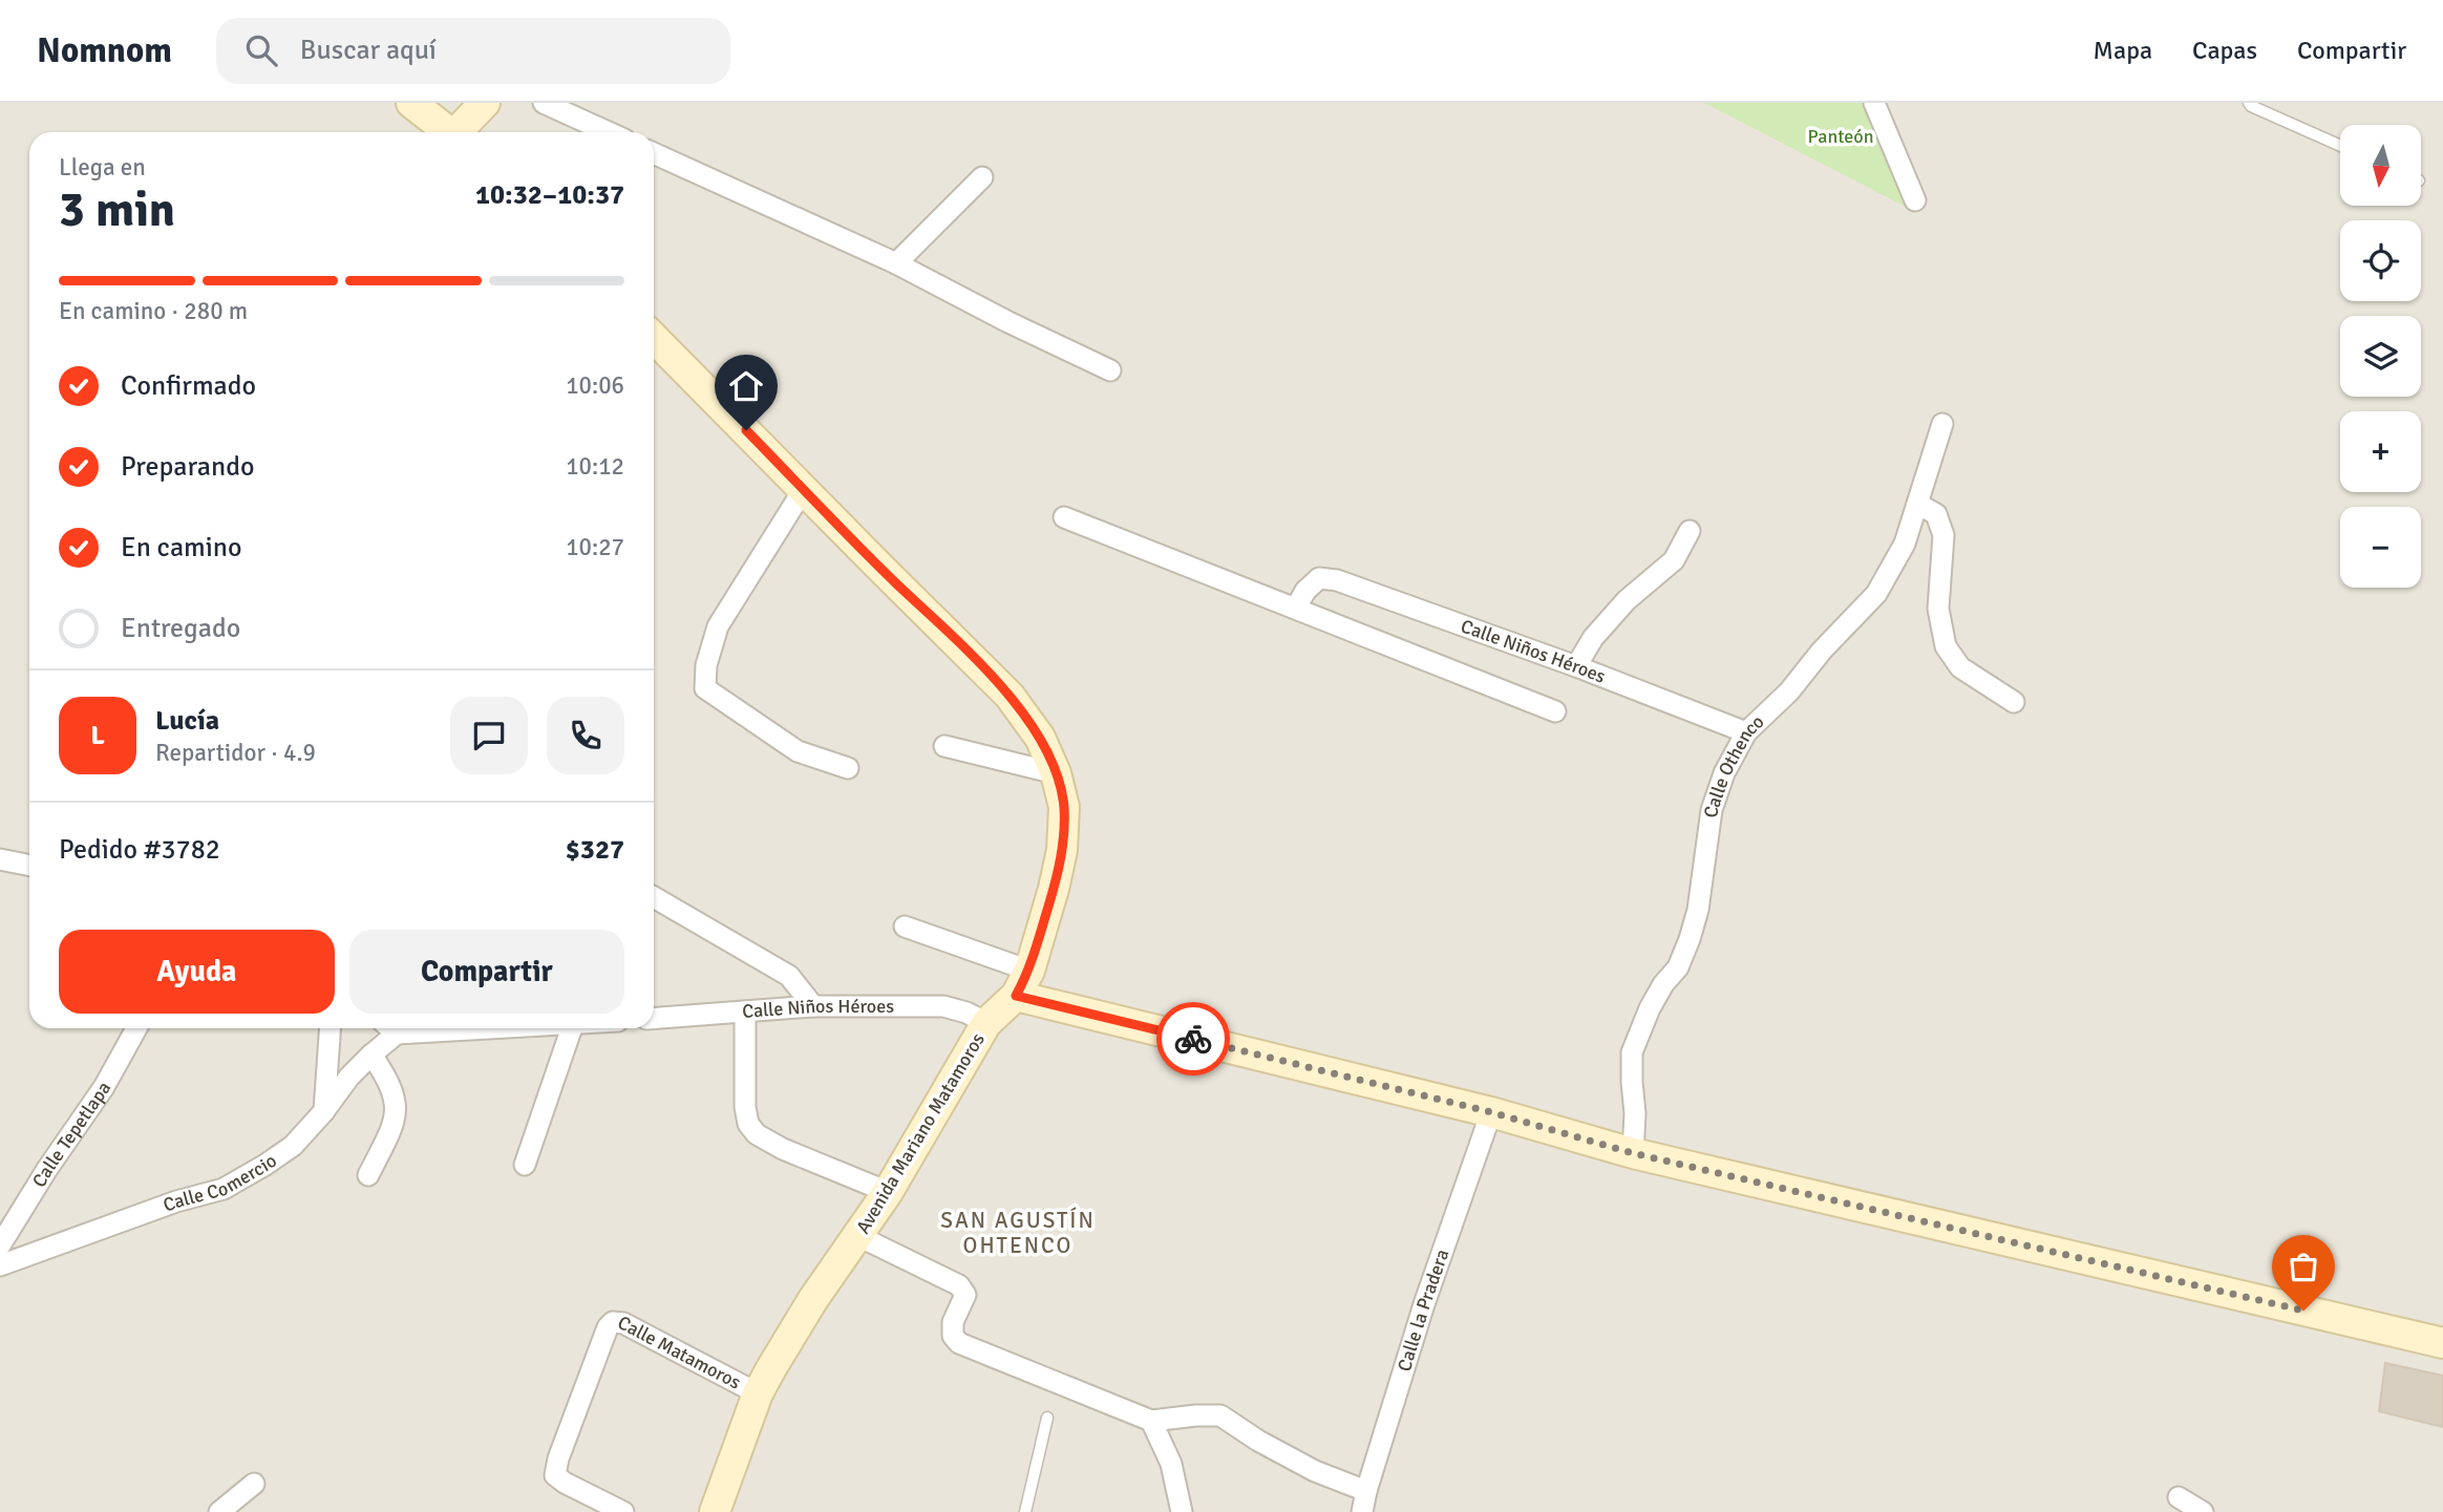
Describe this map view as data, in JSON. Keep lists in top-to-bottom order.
{
  "streets": {
    "street": [
      "Calle Niños Héroes",
      "Calle Othenco",
      "Avenida Mariano Matamoros",
      "Calle Tepetlapa",
      "Calle Comercio",
      "Calle la Pradera",
      "Calle Matamoros"
    ]
  },
  "crossings": [
    ["Calle Niños Héroes", "Calle Othenco"],
    ["Calle Niños Héroes", "Avenida Mariano Matamoros"],
    ["Avenida Mariano Matamoros", "Calle Matamoros"]
  ],
  "districts": ["SAN AGUSTÍN OHTENCO"],
  "parks": ["Panteón"],
  "north": "bottom",
  "page": {
    "header": "Nomnom",
    "search": "Buscar aquí",
    "nav": ["Mapa", "Capas", "Compartir"],
    "map_buttons": ["+", "−"],
    "heading": ["3 min", "Llega en", "10:32–10:37"],
    "panel": [
      "Lucía",
      "Repartidor · 4.9",
      "Pedido #3782",
      "$327"
    ],
    "bar": "En camino · 280 m",
    "list": [
      ["Confirmado", "10:06"],
      ["Preparando", "10:12"],
      ["En camino", "10:27"],
      "Entregado"
    ],
    "round": "L",
    "buttons": ["Ayuda", "Compartir"]
  }
}
